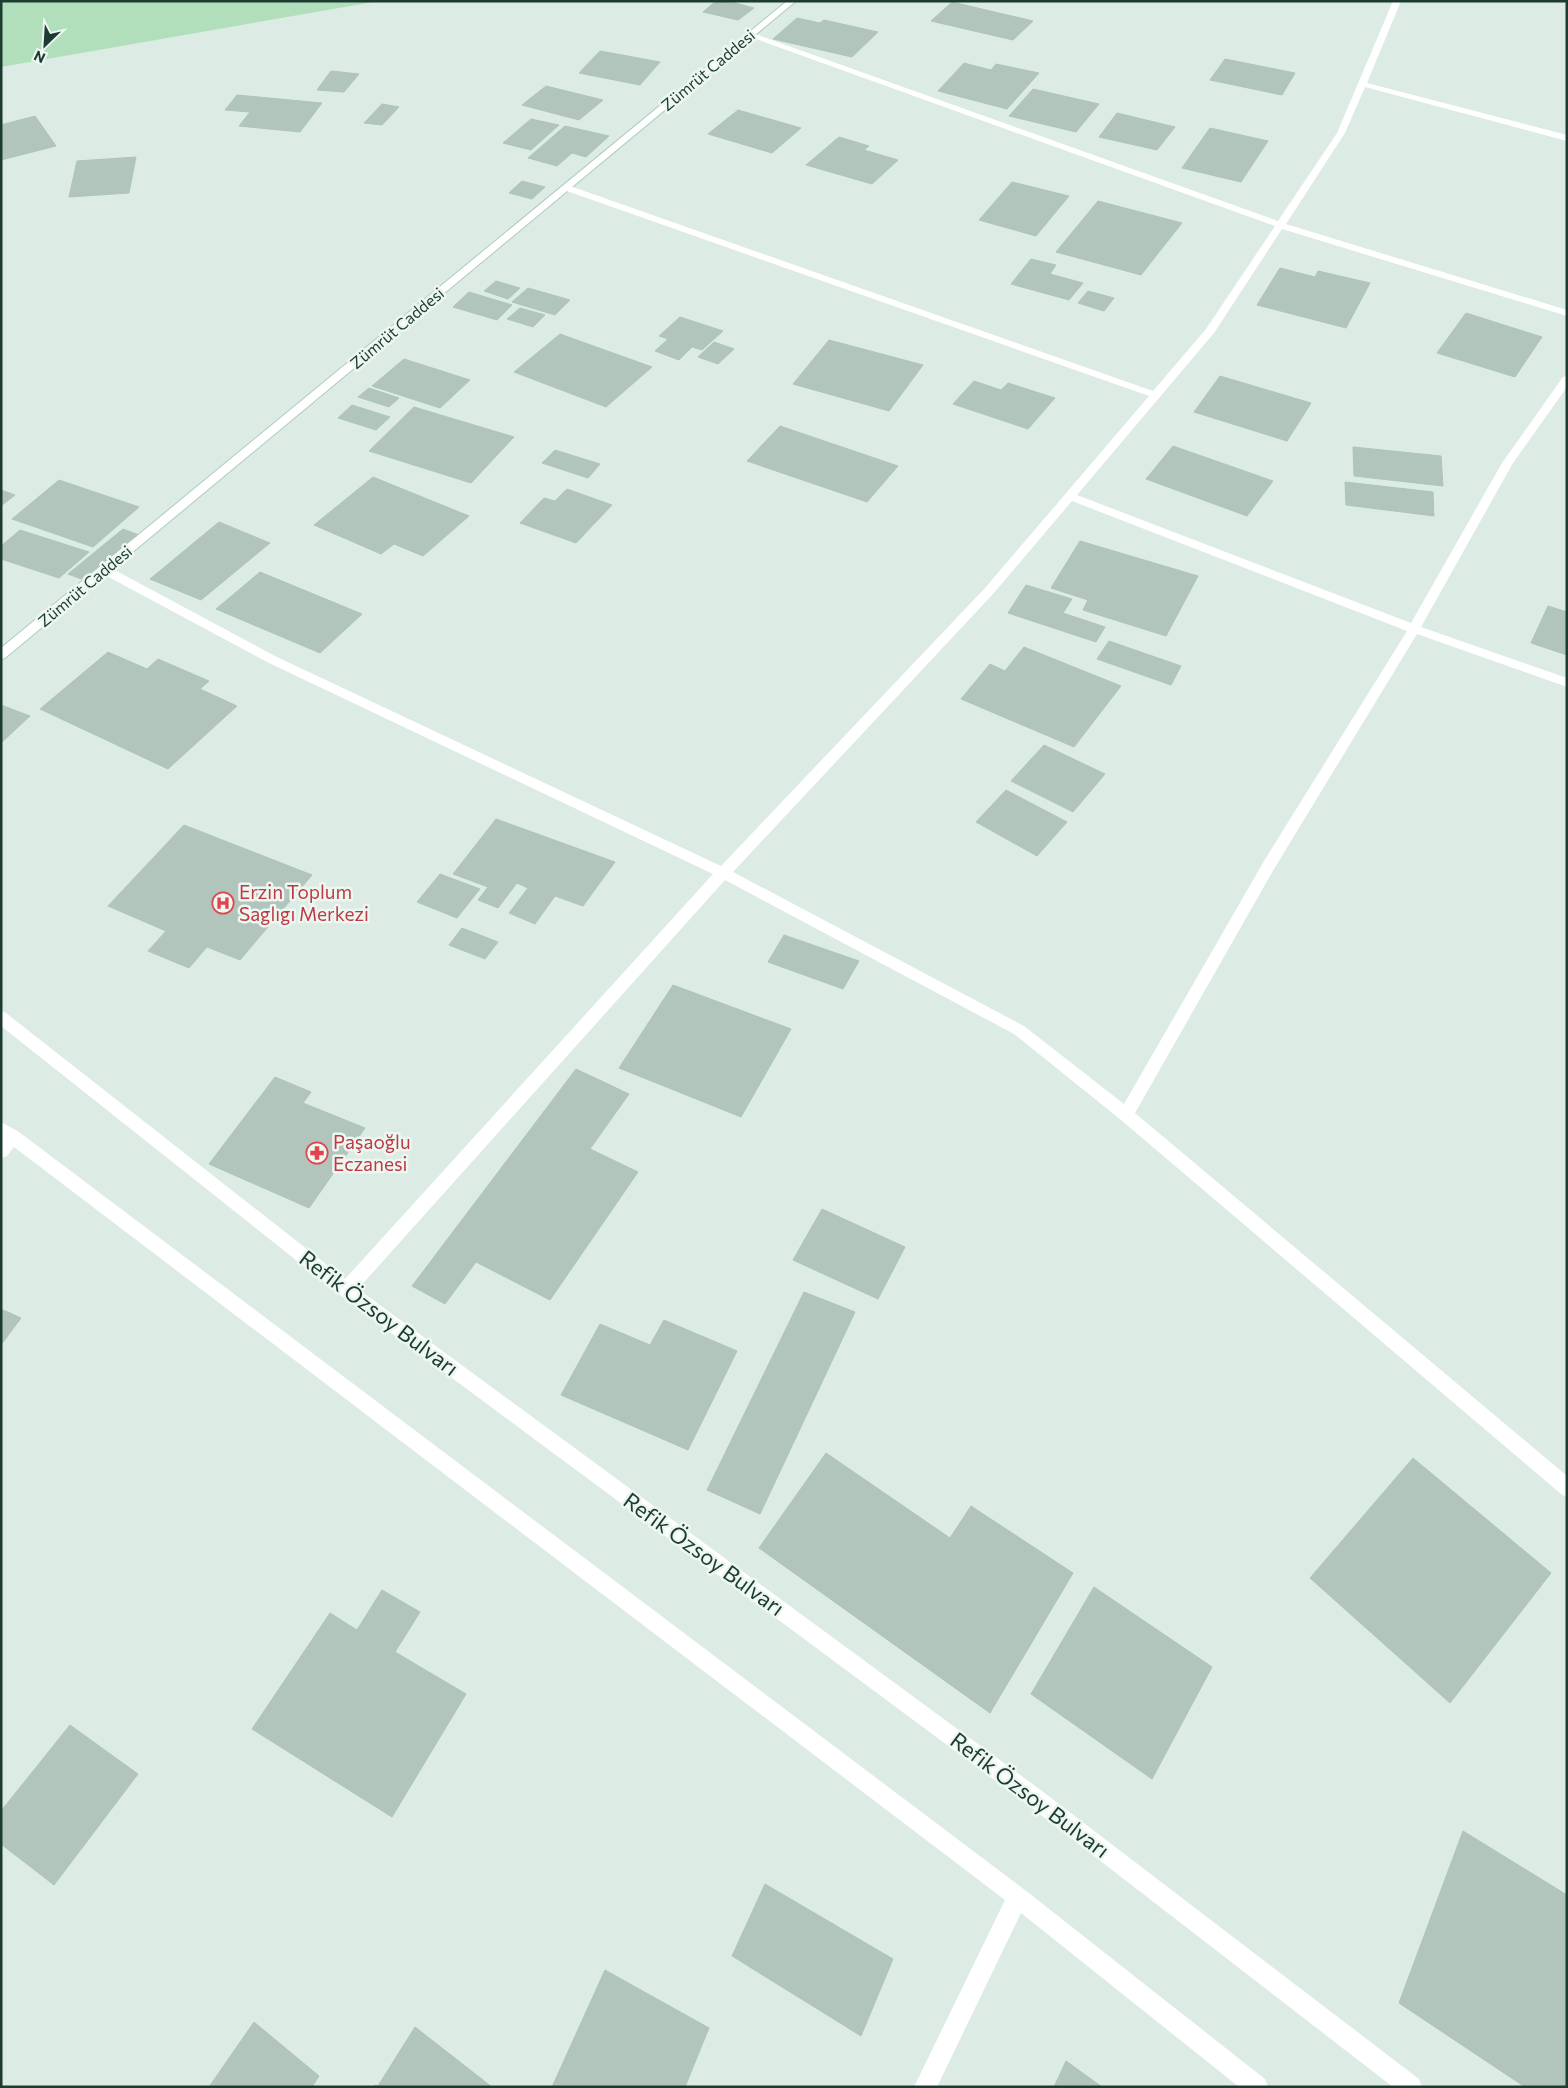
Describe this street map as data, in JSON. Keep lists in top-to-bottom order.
{
  "streets": {
    "street": ["Zümrüt Caddesi", "Refik Özsoy Bulvarı"]
  },
  "places": {
    "hospital": ["Erzin Toplum Saglıgı Merkezi"],
    "pharmacy": ["Paşaoğlu Eczanesi"]
  },
  "north": "bottom left"
}
